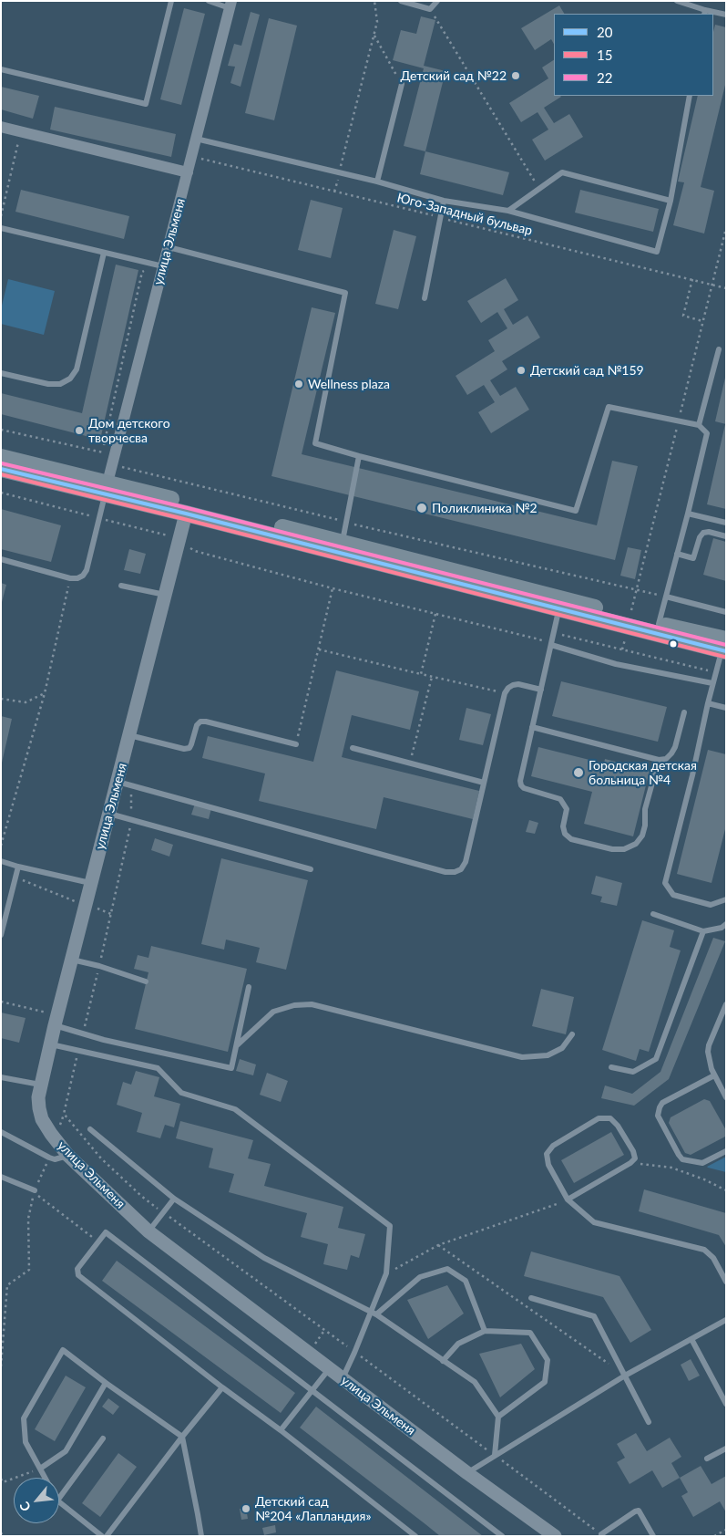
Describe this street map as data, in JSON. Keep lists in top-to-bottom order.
{
  "streets": {
    "street": ["улица Эльменя"],
    "path": ["Юго-Западный бульвар"]
  },
  "places": [
    "Детский сад №22",
    "Детский сад №159",
    "Wellness plaza",
    "Дом детского творчесва",
    "Поликлиника №2",
    "Городская детская больница №4",
    "Детский сад №204 «Лапландия»"
  ],
  "lines": ["transit line 22", "transit line 20", "transit line 15"],
  "legend": ["20", "15", "22"],
  "north": "bottom left"
}
